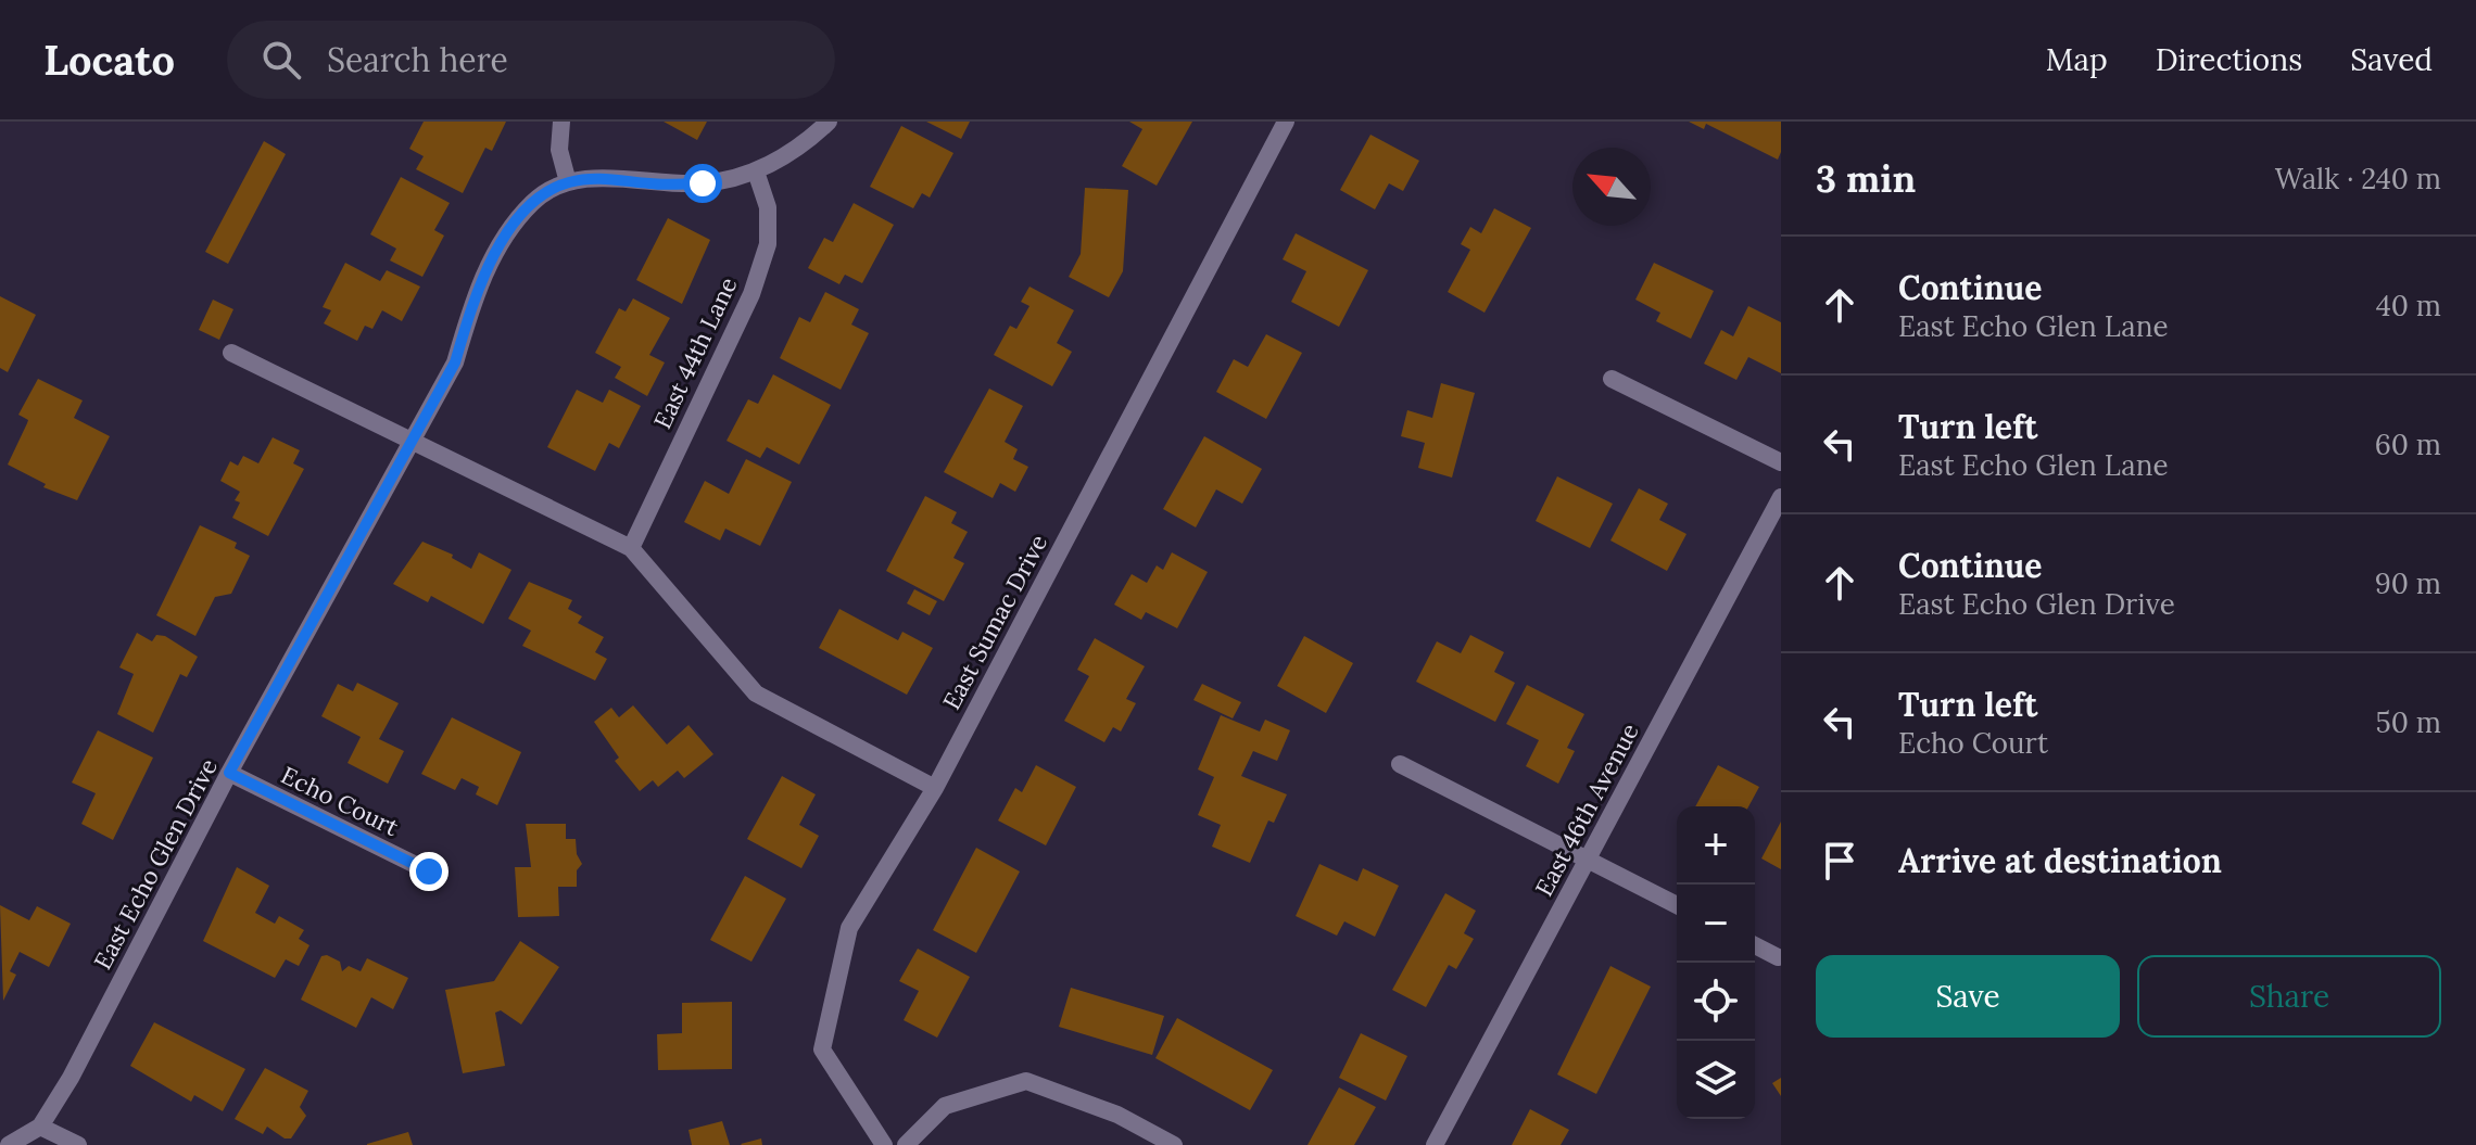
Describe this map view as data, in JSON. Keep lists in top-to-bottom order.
{
  "streets": {
    "street": [
      "East 44th Lane",
      "East Sumac Drive",
      "Echo Court",
      "East 46th Avenue",
      "East Echo Glen Drive"
    ]
  },
  "crossings": [
    ["Echo Court", "East Echo Glen Drive"]
  ],
  "north": "top left",
  "page": {
    "header": "Locato",
    "search": "Search here",
    "nav": ["Map", "Directions", "Saved"],
    "heading": ["3 min", "Walk · 240 m"],
    "list": [
      ["Continue", "East Echo Glen Lane", "40 m"],
      ["Turn left", "East Echo Glen Lane", "60 m"],
      ["Continue", "East Echo Glen Drive", "90 m"],
      ["Turn left", "Echo Court", "50 m"],
      "Arrive at destination"
    ],
    "map_buttons": ["+", "−"],
    "buttons": ["Save", "Share"]
  }
}
